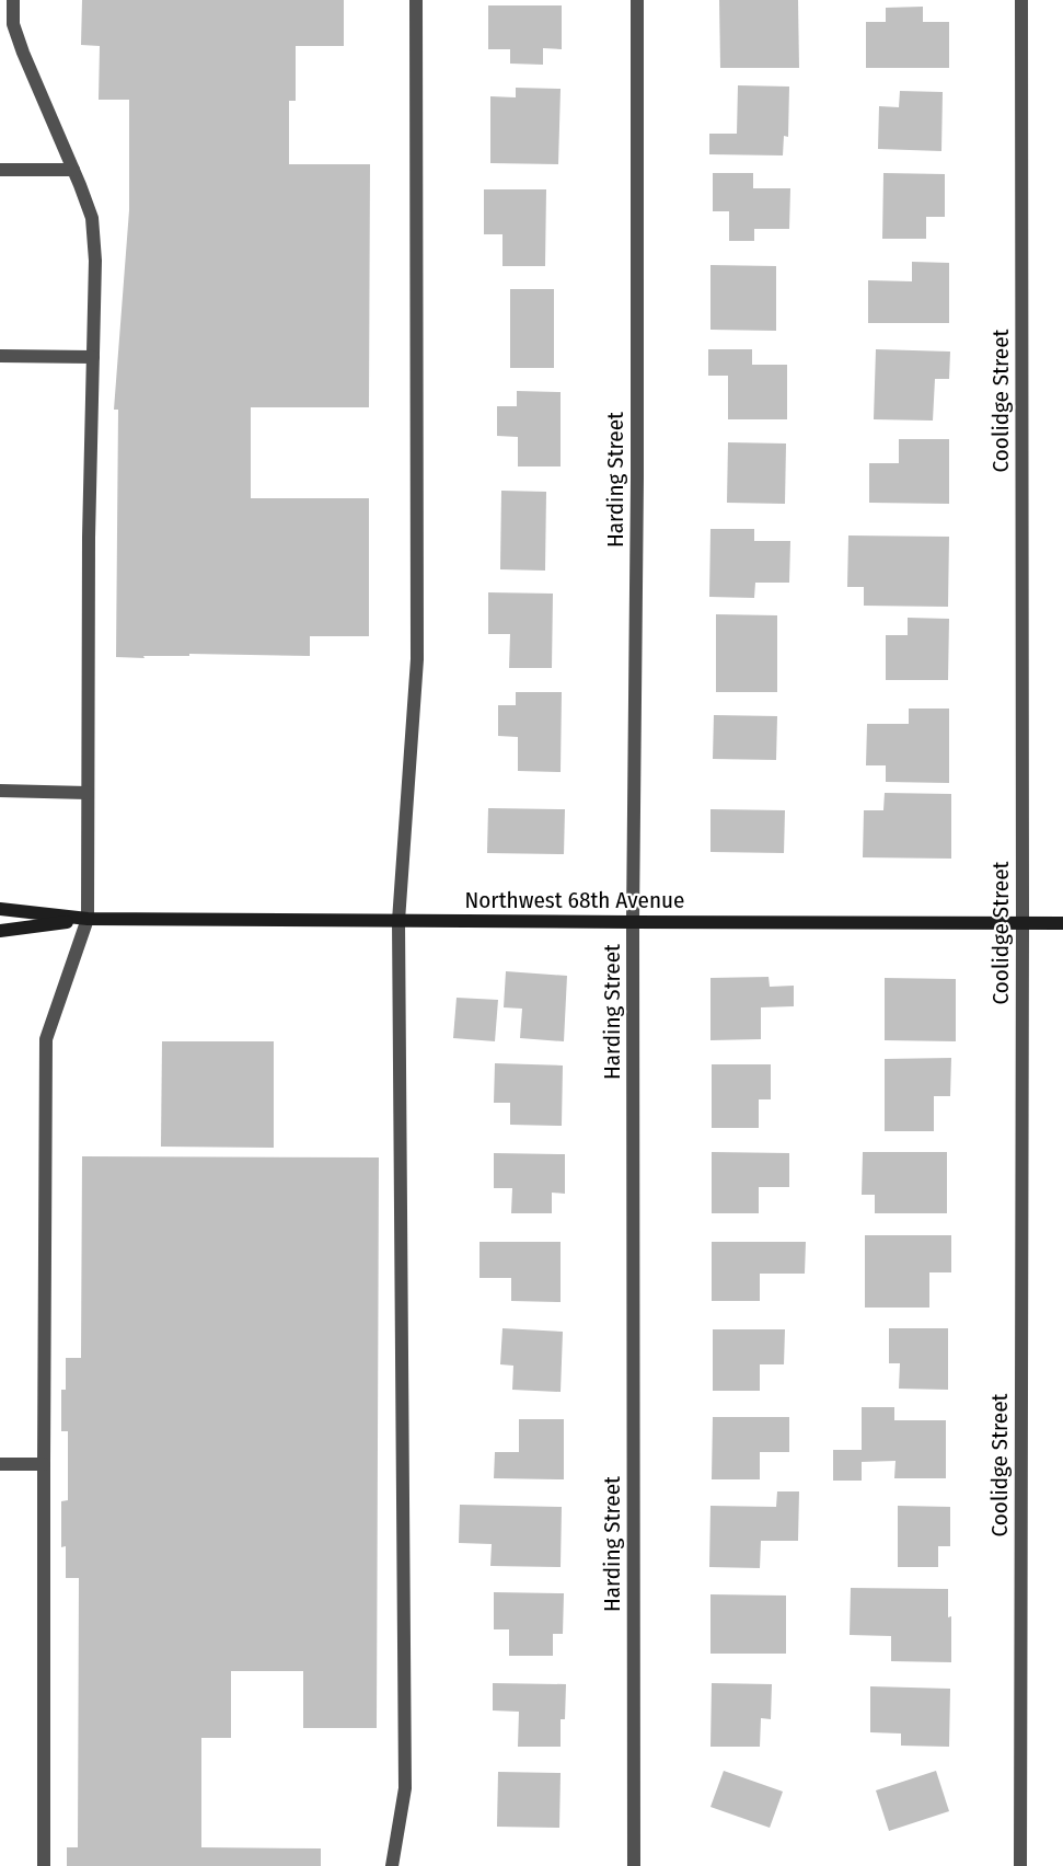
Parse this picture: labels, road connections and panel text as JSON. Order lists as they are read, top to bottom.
{
  "streets": {
    "street": ["Coolidge Street", "Harding Street", "Northwest 68th Avenue"]
  },
  "crossings": [
    ["Coolidge Street", "Northwest 68th Avenue"],
    ["Harding Street", "Northwest 68th Avenue"]
  ]
}
